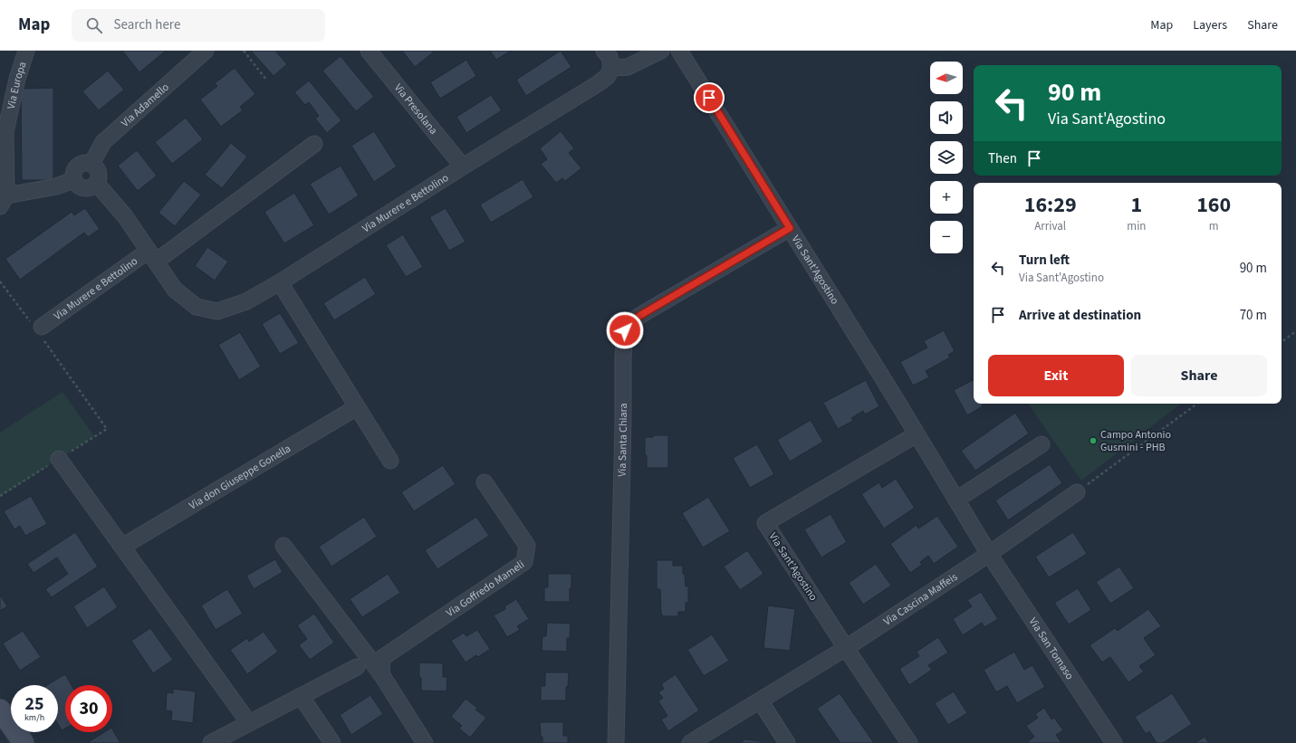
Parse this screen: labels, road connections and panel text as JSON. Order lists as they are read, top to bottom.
{
  "streets": {
    "street": [
      "Via Europa",
      "Via Adamello",
      "Via Presolana",
      "Via Murere e Bettolino",
      "Via Sant'Agostino",
      "Via Santa Chiara",
      "Via don Giuseppe Gonella",
      "Via Goffredo Mameli",
      "Via Cascina Maffeis",
      "Via San Tomaso"
    ]
  },
  "crossings": [
    ["Via Adamello", "Via Murere e Bettolino"],
    ["Via Presolana", "Via Murere e Bettolino"],
    ["Via Sant'Agostino", "Via Santa Chiara"],
    ["Via Sant'Agostino", "Via Cascina Maffeis"],
    ["Via Sant'Agostino", "Via San Tomaso"],
    ["Via Cascina Maffeis", "Via San Tomaso"]
  ],
  "places": ["Campo Antonio Gusmini - PHB"],
  "north": "left",
  "page": {
    "header": "Map",
    "search": "Search here",
    "nav": ["Map", "Layers", "Share"],
    "map_buttons": ["+", "−"],
    "turn": ["90 m", "Via Sant'Agostino"],
    "then": "Then",
    "eta": [
      "16:29",
      "Arrival",
      "1",
      "min",
      "160",
      "m"
    ],
    "list": [
      {
        "name": "Turn left",
        "note": "Via Sant'Agostino",
        "value": "90 m"
      },
      {
        "name": "Arrive at destination",
        "value": "70 m"
      }
    ],
    "buttons": ["Exit", "Share"],
    "speed": "25 km/h",
    "limit": "30"
  }
}
